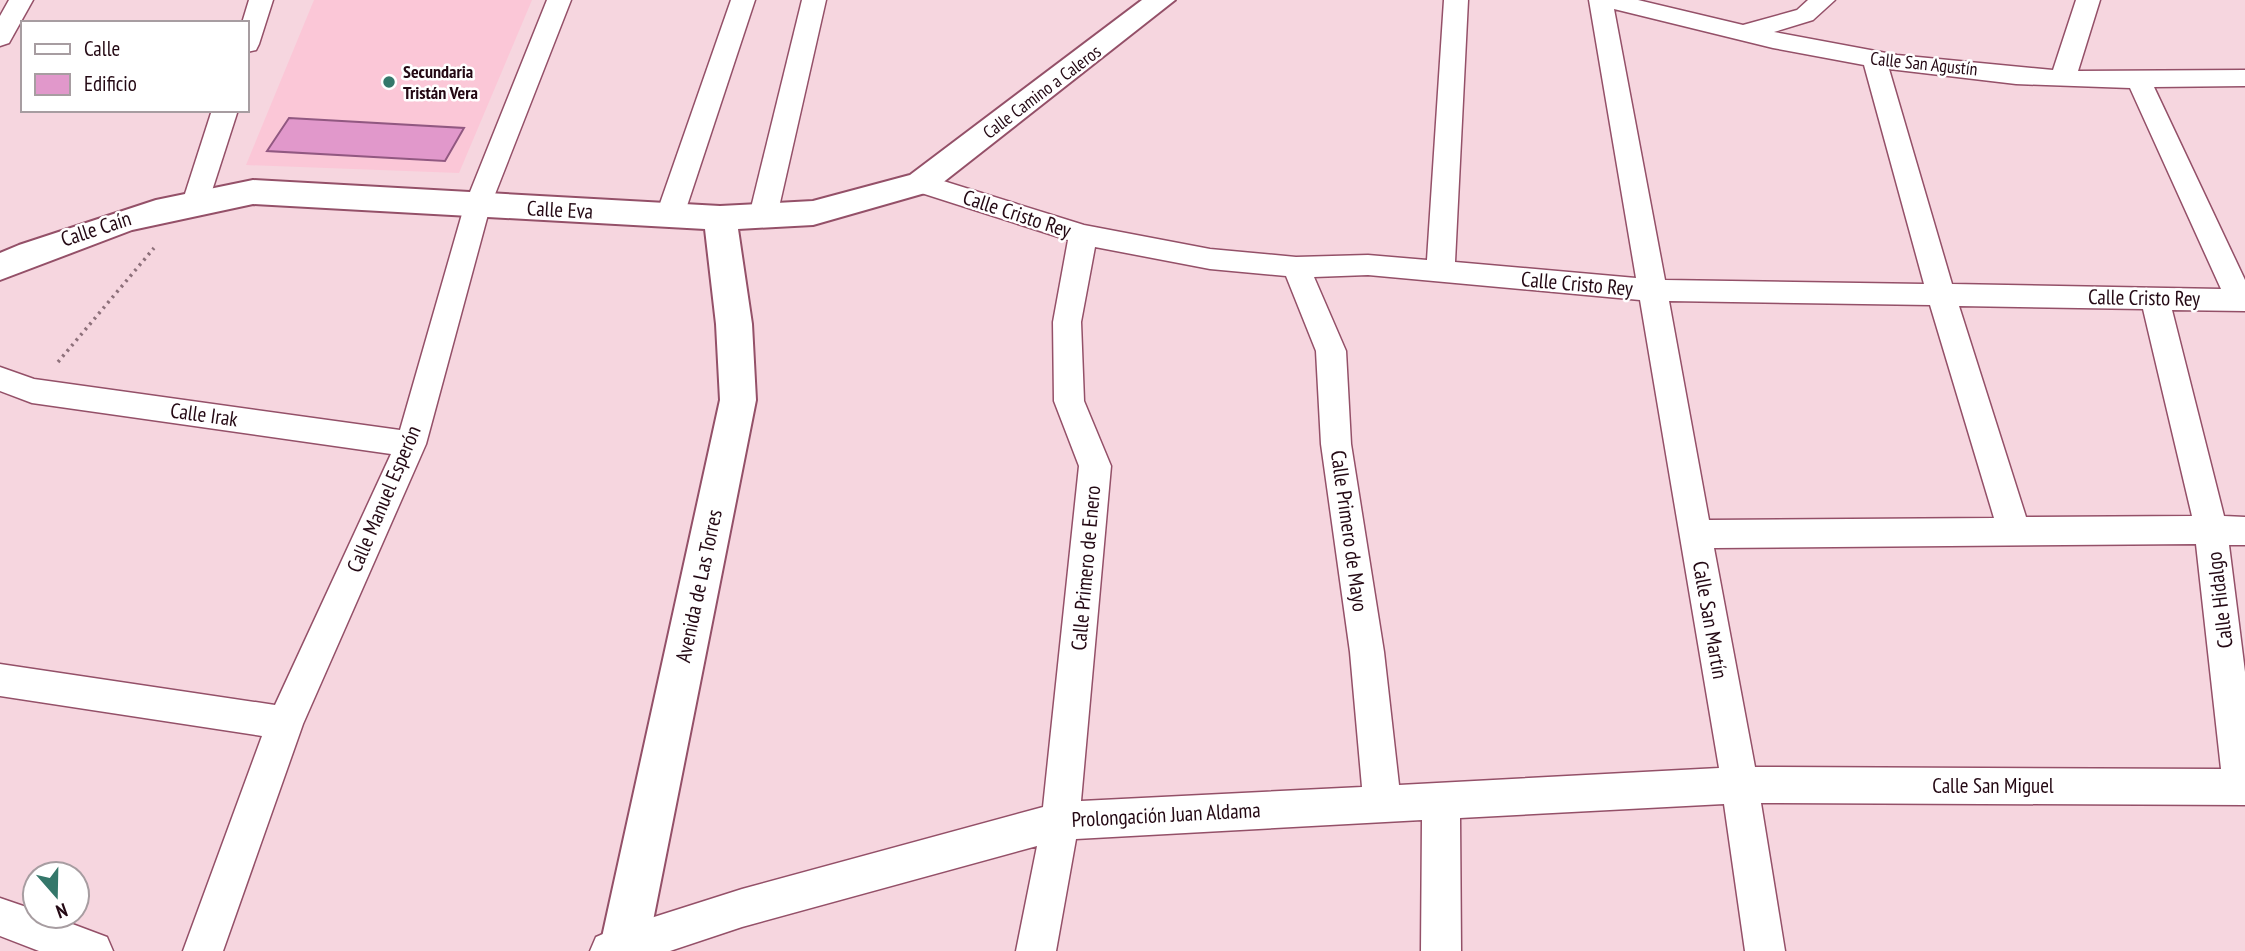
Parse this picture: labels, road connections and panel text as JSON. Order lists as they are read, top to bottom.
{
  "streets": {
    "street": [
      "Calle San Agustín",
      "Calle Camino a Caleros",
      "Calle Eva",
      "Calle Cristo Rey",
      "Calle Caín",
      "Calle Irak",
      "Calle Manuel Esperón",
      "Calle Primero de Mayo",
      "Calle Primero de Enero",
      "Avenida de Las Torres",
      "Calle Hidalgo",
      "Calle San Martín",
      "Calle San Miguel",
      "Prolongación Juan Aldama"
    ]
  },
  "crossings": [
    ["Calle Camino a Caleros", "Calle Eva"],
    ["Calle Camino a Caleros", "Calle Cristo Rey"],
    ["Calle Eva", "Calle Cristo Rey"],
    ["Calle Eva", "Calle Caín"],
    ["Calle Eva", "Calle Manuel Esperón"],
    ["Calle Eva", "Avenida de Las Torres"],
    ["Calle Cristo Rey", "Calle Primero de Mayo"],
    ["Calle Cristo Rey", "Calle Primero de Enero"],
    ["Calle Cristo Rey", "Calle San Martín"],
    ["Calle Irak", "Calle Manuel Esperón"],
    ["Calle Primero de Mayo", "Prolongación Juan Aldama"],
    ["Calle Primero de Enero", "Prolongación Juan Aldama"],
    ["Avenida de Las Torres", "Prolongación Juan Aldama"],
    ["Calle Hidalgo", "Calle San Miguel"],
    ["Calle San Martín", "Calle San Miguel"],
    ["Calle San Martín", "Prolongación Juan Aldama"],
    ["Calle San Miguel", "Prolongación Juan Aldama"]
  ],
  "places": ["Secundaria Tristán Vera"],
  "legend": ["Calle", "Edificio"],
  "north": "bottom"
}
